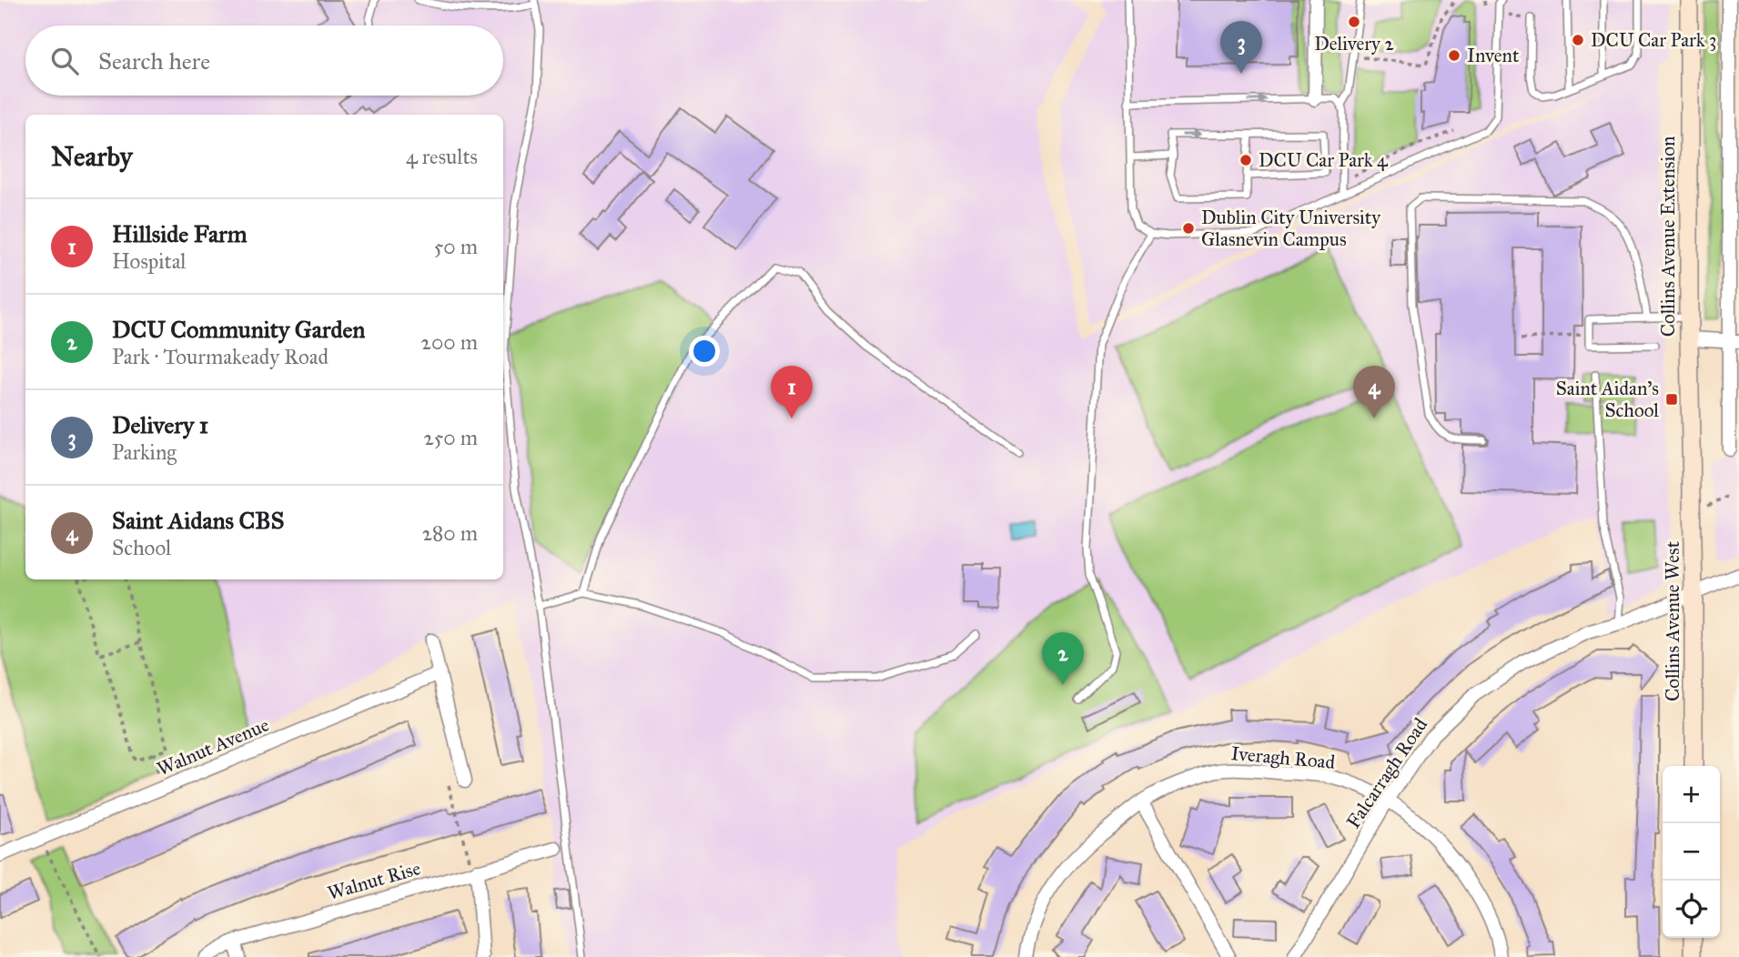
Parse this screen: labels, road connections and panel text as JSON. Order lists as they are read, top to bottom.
{
  "streets": {
    "main road": ["Collins Avenue Extension", "Collins Avenue West"],
    "street": [
      "Walnut Avenue",
      "Iveragh Road",
      "Falcarragh Road",
      "Walnut Rise"
    ]
  },
  "crossings": [
    ["Collins Avenue Extension", "Collins Avenue West"],
    ["Collins Avenue West", "Falcarragh Road"],
    ["Iveragh Road", "Falcarragh Road"]
  ],
  "places": {
    "other": [
      "Delivery 2",
      "DCU Car Park 3",
      "Invent",
      "DCU Car Park 4",
      "Dublin City University Glasnevin Campus"
    ],
    "transit": ["Saint Aidan's School"]
  },
  "page": {
    "pins": [
      "3",
      "1",
      "4",
      "2"
    ],
    "search": "Search here",
    "heading": ["Nearby", "4 results"],
    "list": [
      {
        "mark": "1",
        "name": "Hillside Farm",
        "note": "Hospital",
        "value": "50 m"
      },
      {
        "mark": "2",
        "name": "DCU Community Garden",
        "note": "Park · Tourmakeady Road",
        "value": "200 m"
      },
      {
        "mark": "3",
        "name": "Delivery 1",
        "note": "Parking",
        "value": "250 m"
      },
      {
        "mark": "4",
        "name": "Saint Aidans CBS",
        "note": "School",
        "value": "280 m"
      }
    ],
    "map_buttons": ["+", "−"]
  }
}
